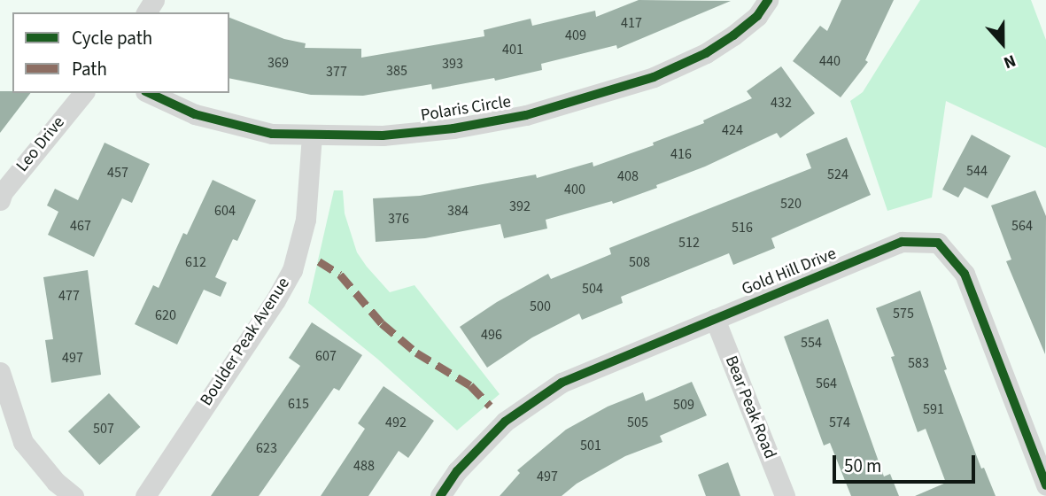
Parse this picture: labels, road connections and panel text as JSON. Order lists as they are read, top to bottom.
{
  "streets": {
    "street": [
      "Polaris Circle",
      "Leo Drive",
      "Gold Hill Drive",
      "Boulder Peak Avenue",
      "Bear Peak Road"
    ]
  },
  "crossings": [
    ["Polaris Circle", "Boulder Peak Avenue"],
    ["Gold Hill Drive", "Bear Peak Road"]
  ],
  "house_numbers": [
    "417",
    "409",
    "401",
    "440",
    "369",
    "393",
    "385",
    "377",
    "432",
    "424",
    "416",
    "544",
    "457",
    "524",
    "408",
    "400",
    "520",
    "392",
    "604",
    "384",
    "376",
    "467",
    "564",
    "516",
    "512",
    "612",
    "508",
    "504",
    "477",
    "500",
    "575",
    "620",
    "496",
    "554",
    "607",
    "497",
    "583",
    "564",
    "615",
    "509",
    "591",
    "492",
    "505",
    "574",
    "507",
    "501",
    "623",
    "488",
    "497"
  ],
  "legend": ["Cycle path", "Path"],
  "scale_bar": "50 m",
  "north": "bottom"
}
